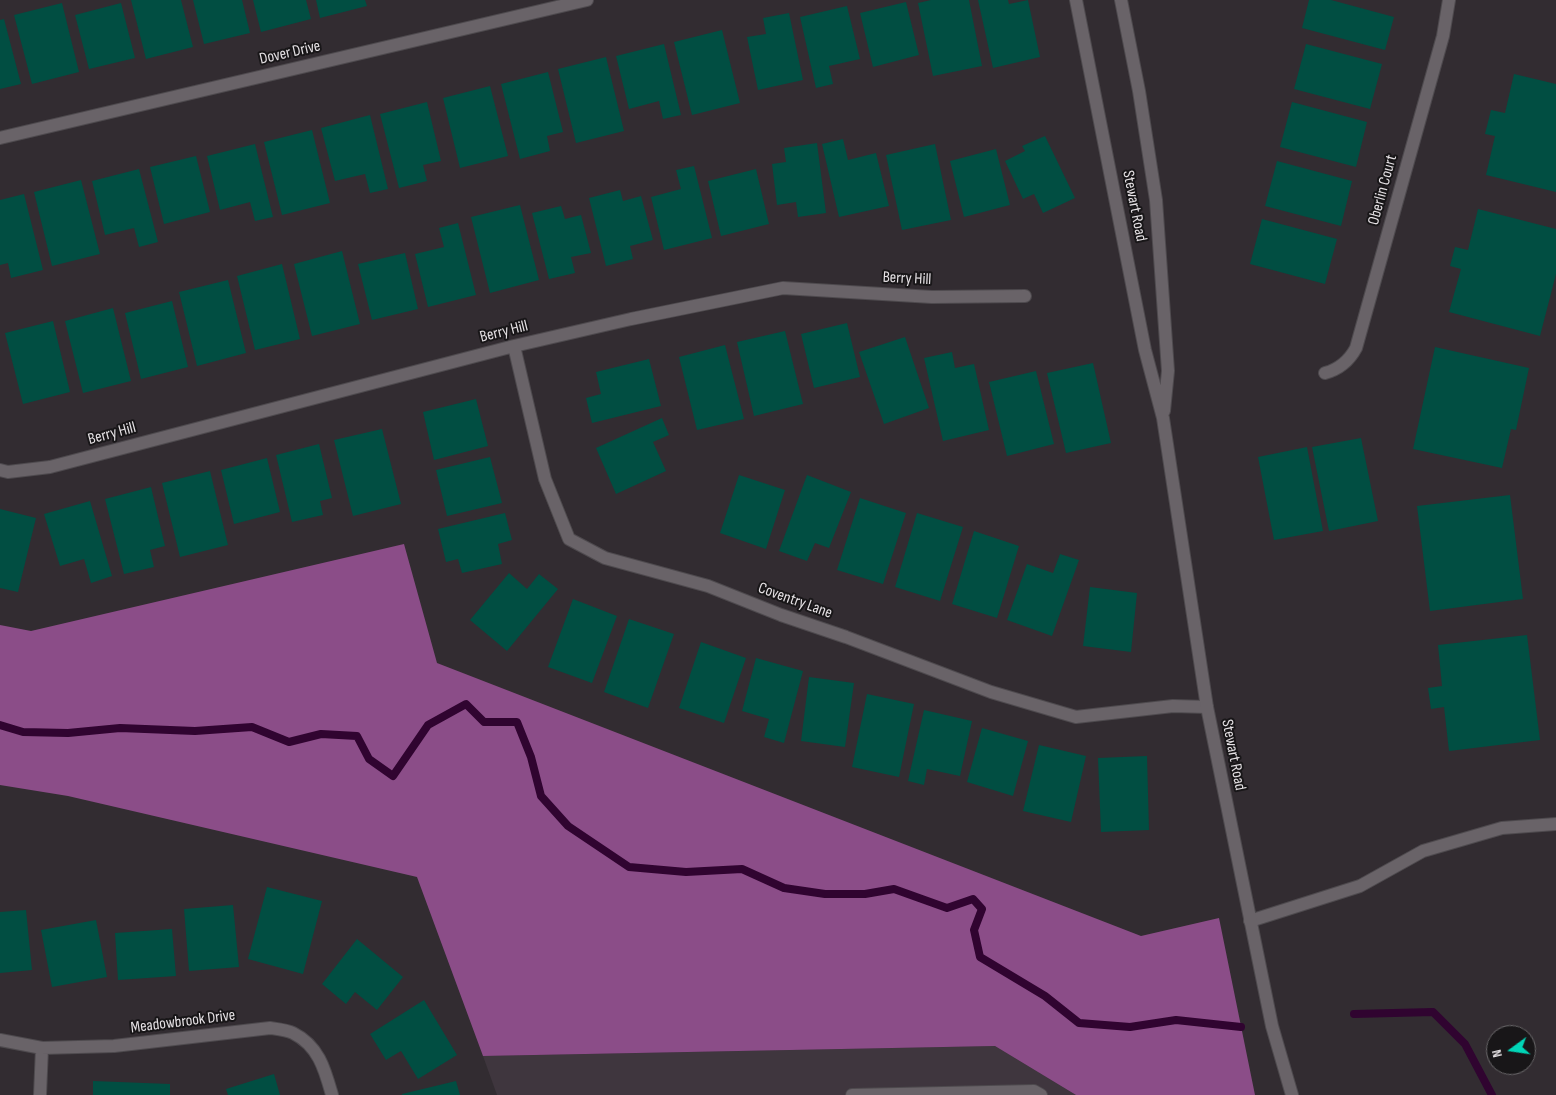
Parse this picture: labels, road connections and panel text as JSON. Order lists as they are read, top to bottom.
{
  "streets": {
    "street": [
      "Dover Drive",
      "Oberlin Court",
      "Stewart Road",
      "Berry Hill",
      "Coventry Lane",
      "Meadowbrook Drive"
    ]
  },
  "crossings": [
    ["Stewart Road", "Coventry Lane"],
    ["Berry Hill", "Coventry Lane"]
  ],
  "north": "left"
}
